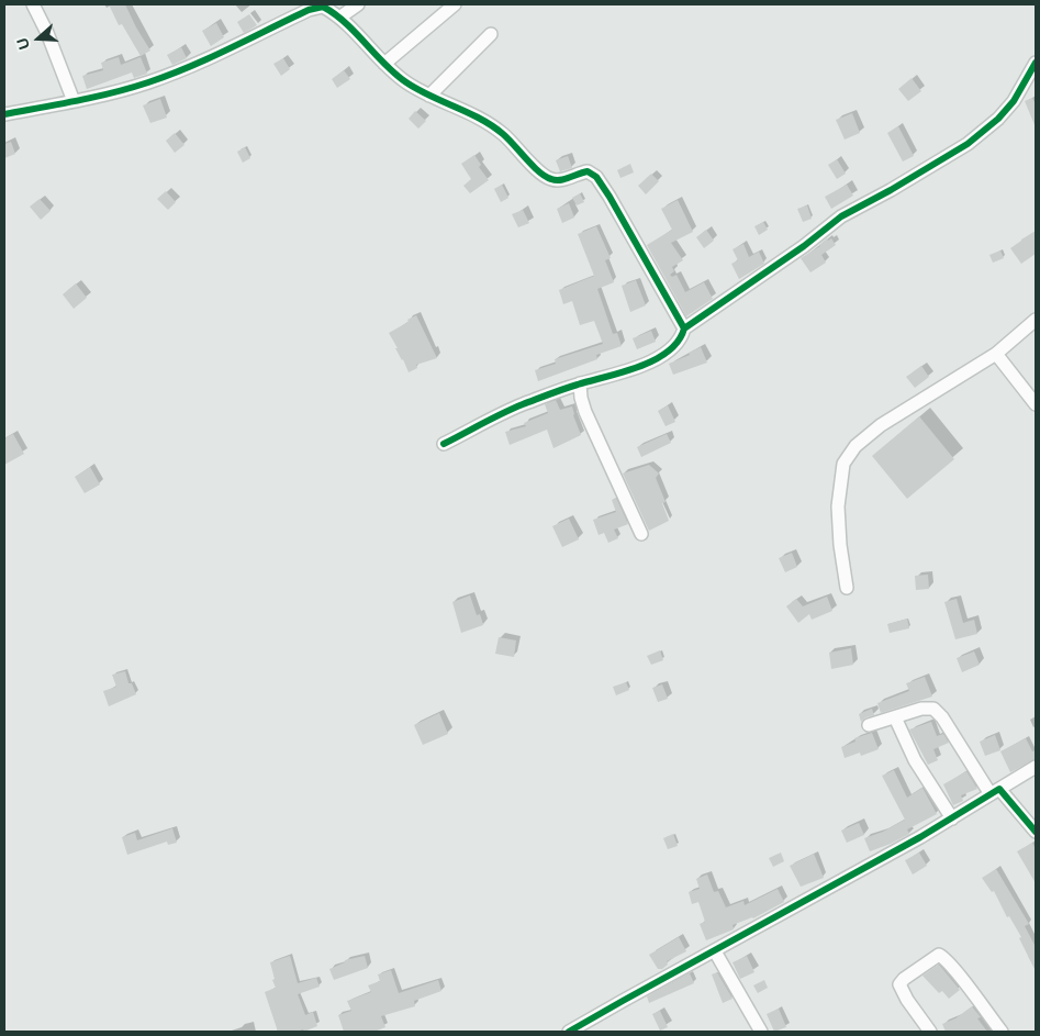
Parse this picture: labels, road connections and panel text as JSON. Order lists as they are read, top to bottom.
{
  "north": "left"
}
